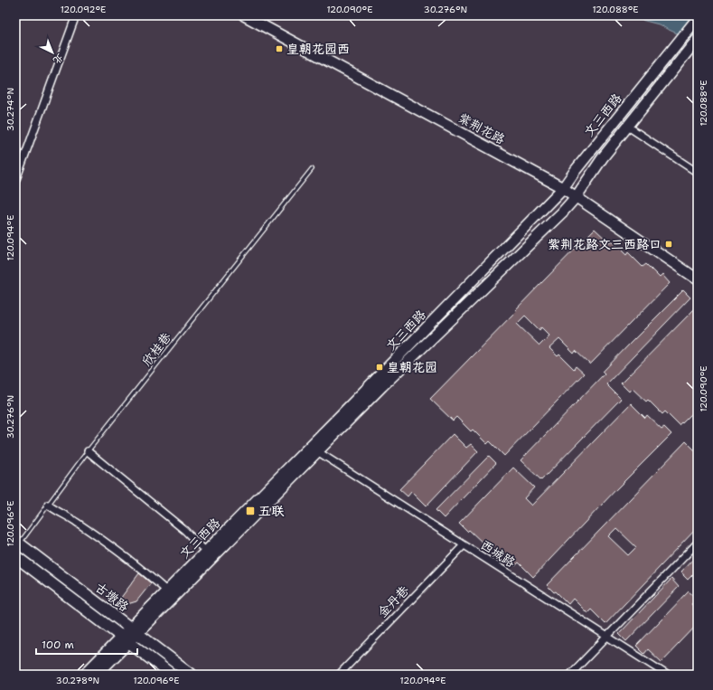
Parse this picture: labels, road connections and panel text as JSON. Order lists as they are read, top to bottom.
{
  "streets": {
    "main road": ["文三西路", "紫荆花路", "古墩路"],
    "street": ["西城路", "金丹巷"],
    "lane": ["欣桂巷"]
  },
  "crossings": [
    ["文三西路", "紫荆花路"],
    ["文三西路", "西城路"],
    ["文三西路", "古墩路"],
    ["欣桂巷", "古墩路"],
    ["西城路", "金丹巷"]
  ],
  "places": {
    "transit": [
      "皇朝花园西",
      "紫荆花路文三西路口",
      "皇朝花园",
      "五联"
    ]
  },
  "scale_bar": "100 m",
  "north": "bottom right",
  "coordinates": [
    "120.092°E",
    "120.090°E",
    "30.276°N",
    "120.088°E",
    "30.274°N",
    "120.094°E",
    "120.096°E",
    "30.278°N"
  ]
}
